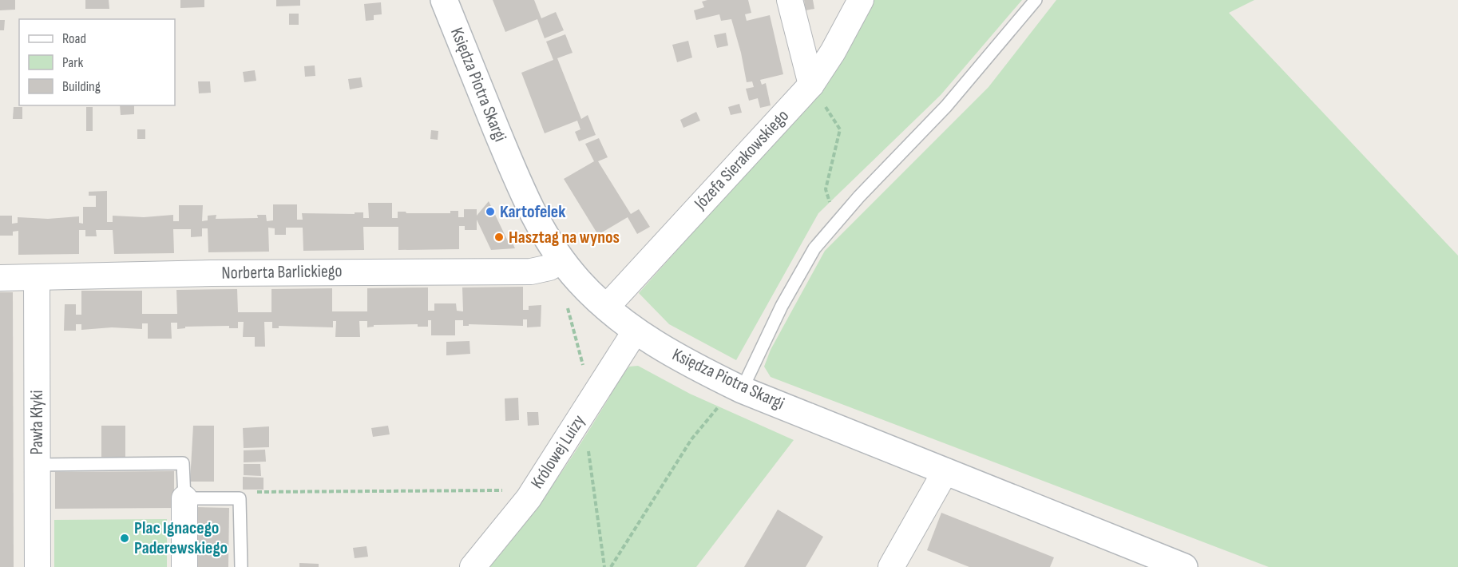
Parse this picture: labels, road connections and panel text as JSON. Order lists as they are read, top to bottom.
{
  "streets": {
    "street": [
      "Księdza Piotra Skargi",
      "Józefa Sierakowskiego",
      "Norberta Barlickiego",
      "Pawła Kłyki",
      "Królowej Luizy"
    ]
  },
  "crossings": [
    ["Księdza Piotra Skargi", "Józefa Sierakowskiego"],
    ["Księdza Piotra Skargi", "Norberta Barlickiego"],
    ["Księdza Piotra Skargi", "Królowej Luizy"],
    ["Norberta Barlickiego", "Pawła Kłyki"]
  ],
  "places": ["Kartofelek", "Hasztag na wynos", "Plac Ignacego Paderewskiego"],
  "legend": ["Road", "Park", "Building"]
}
